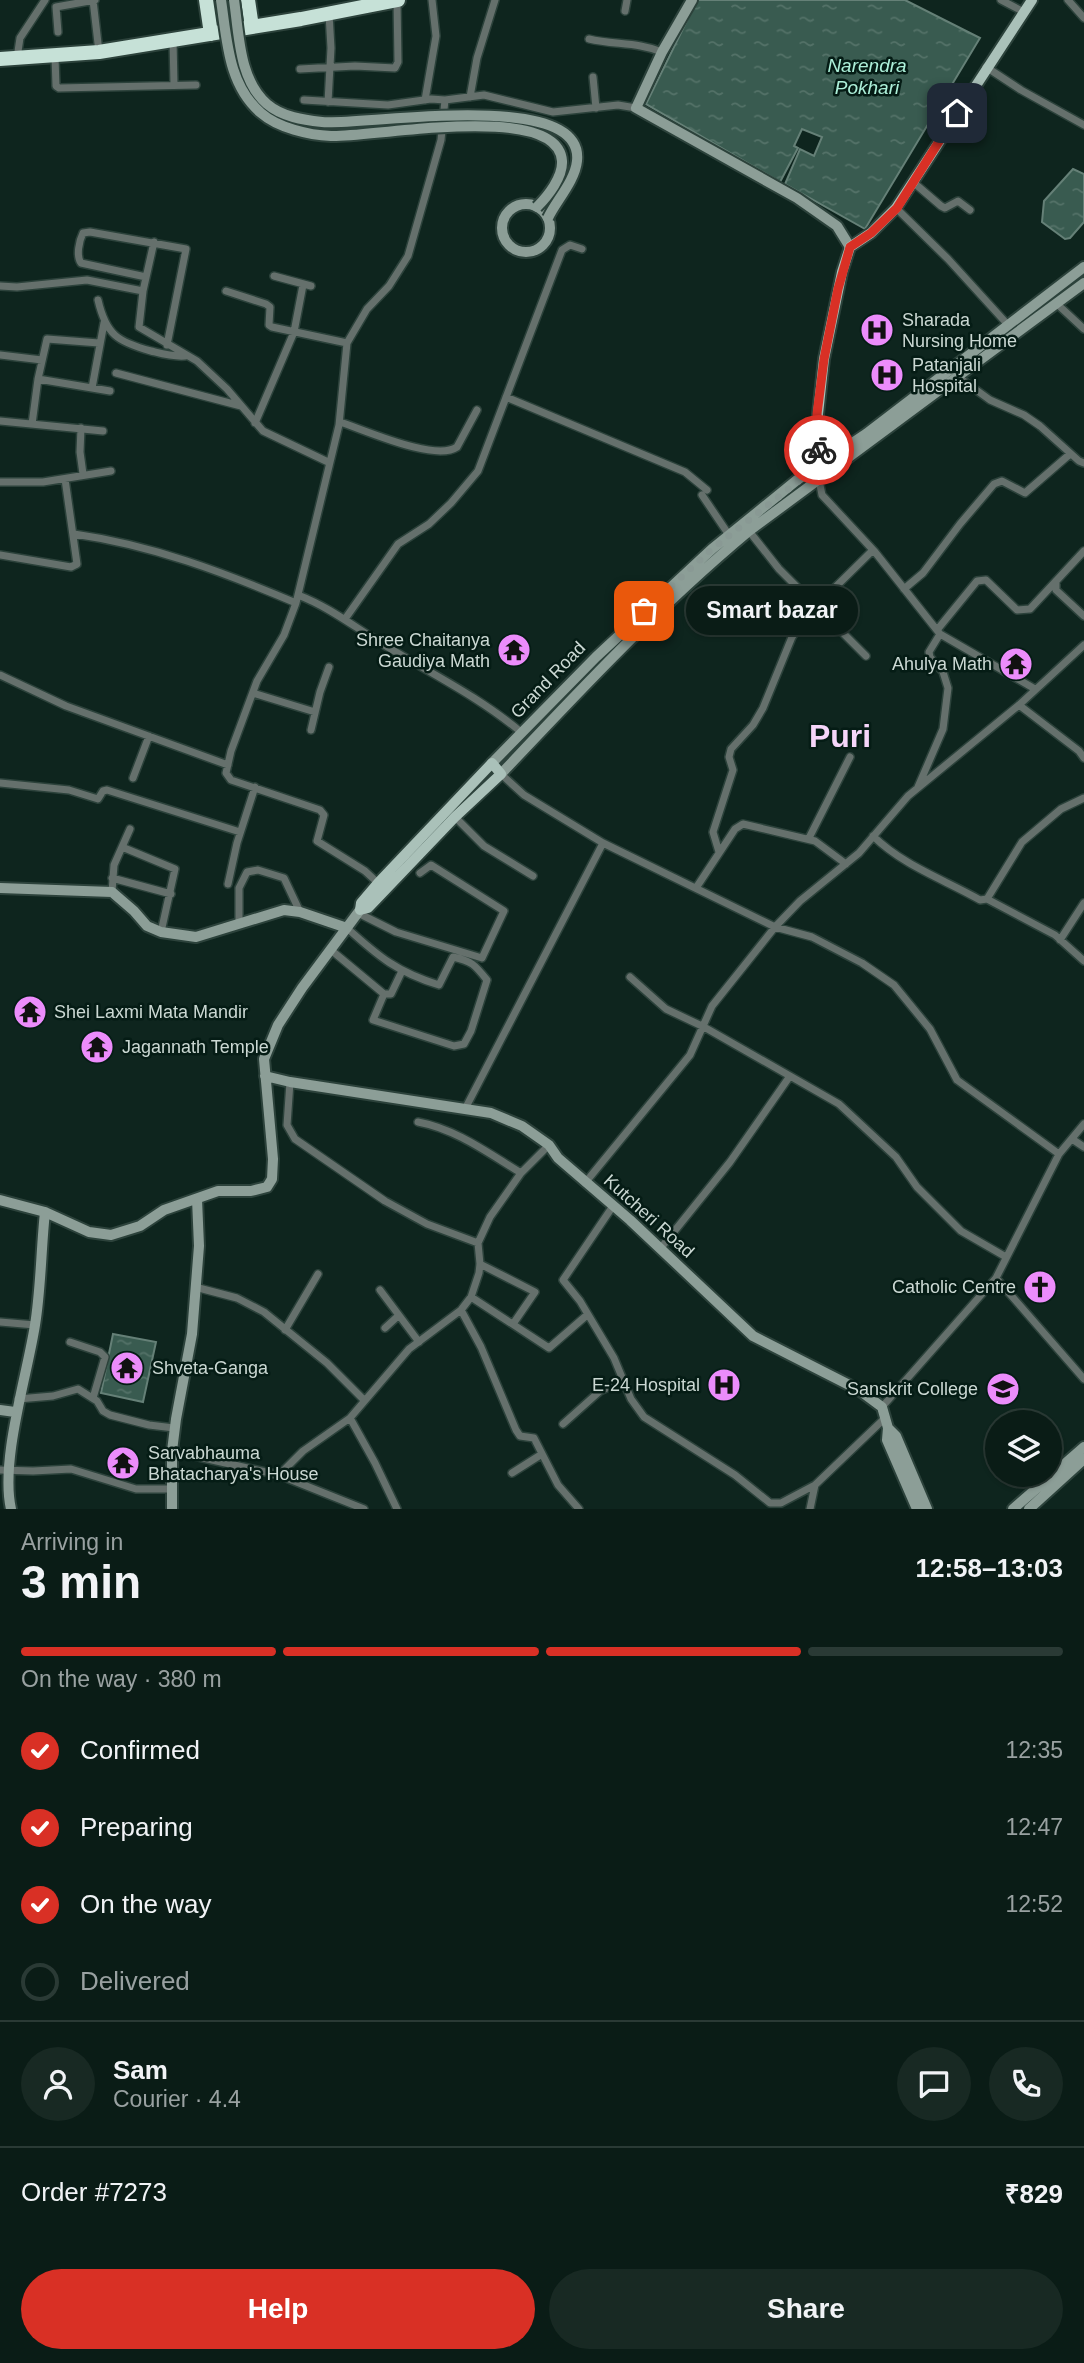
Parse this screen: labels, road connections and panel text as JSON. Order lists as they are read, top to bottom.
{
  "streets": {
    "main road": ["Grand Road", "Kutcheri Road"]
  },
  "crossings": [
    ["Grand Road", "Kutcheri Road"]
  ],
  "districts": ["Puri"],
  "water": ["Narendra Pokhari"],
  "places": {
    "hospital": ["Sharada Nursing Home", "Patanjali Hospital", "E-24 Hospital"],
    "other": ["Smart bazar"],
    "temple": [
      "Shree Chaitanya Gaudiya Math",
      "Ahulya Math",
      "Shei Laxmi Mata Mandir",
      "Jagannath Temple",
      "Shveta-Ganga",
      "Sarvabhauma Bhatacharya's House"
    ],
    "church": ["Catholic Centre"],
    "school or university": ["Sanskrit College"]
  },
  "page": {
    "bubble": "Smart bazar",
    "heading": ["3 min", "Arriving in", "12:58–13:03"],
    "panel": [
      "Sam",
      "Courier · 4.4",
      "Order #7273",
      "₹829"
    ],
    "bar": "On the way · 380 m",
    "list": [
      ["Confirmed", "12:35"],
      ["Preparing", "12:47"],
      ["On the way", "12:52"],
      "Delivered"
    ],
    "buttons": ["Help", "Share"]
  }
}
